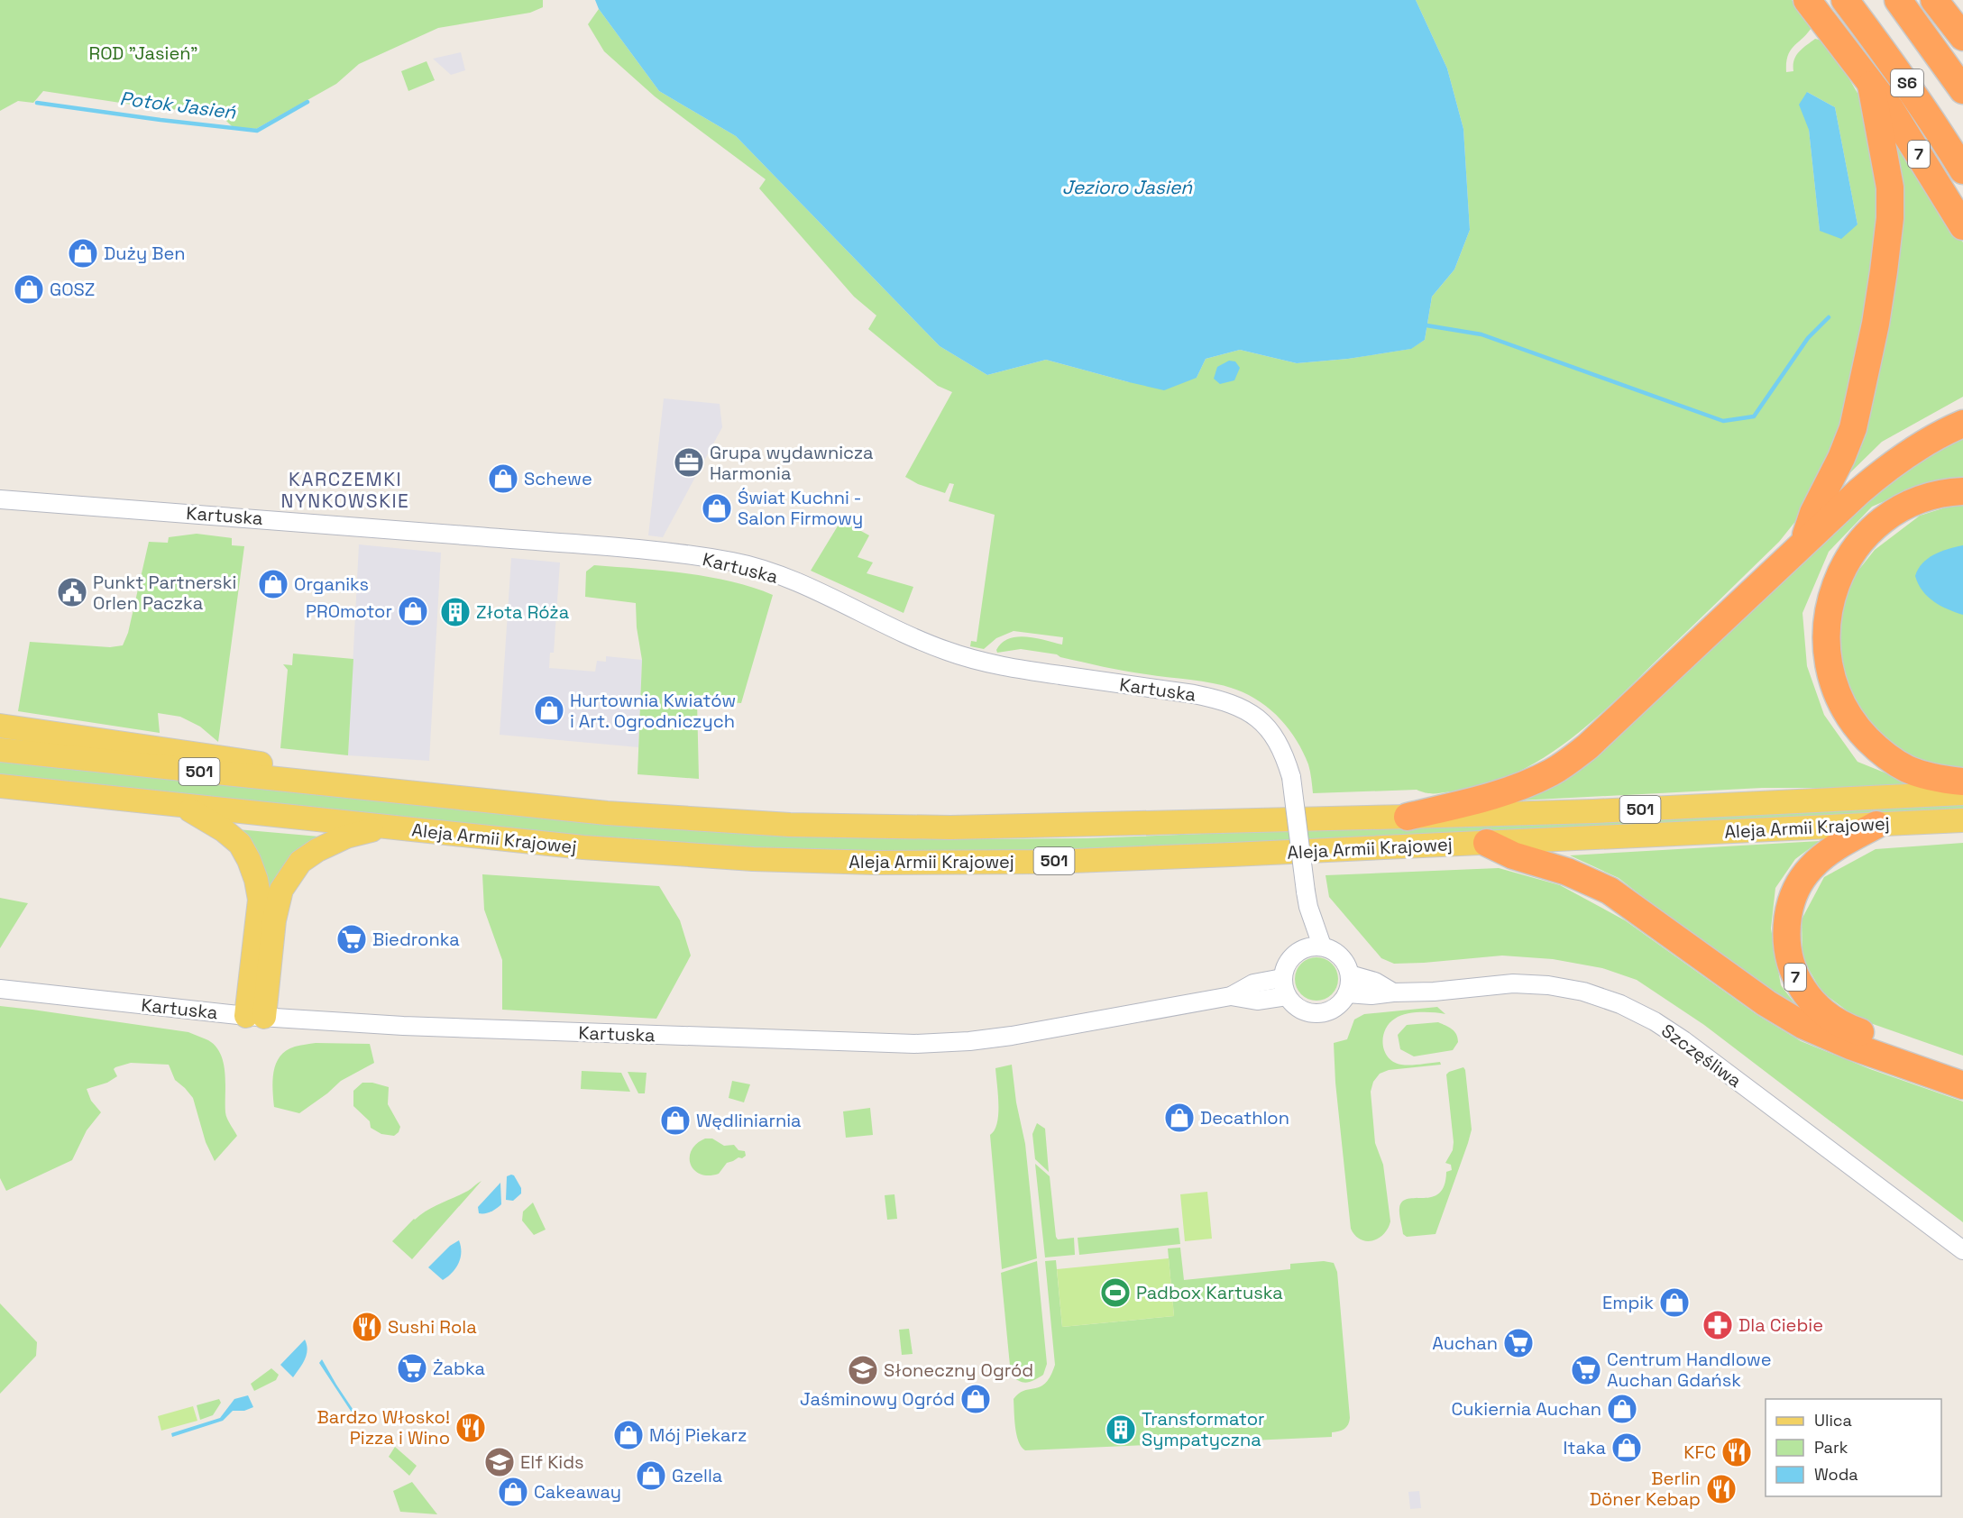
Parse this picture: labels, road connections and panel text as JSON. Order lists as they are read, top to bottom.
{
  "streets": {
    "highway": ["S6", "7"],
    "main road": ["501", "Aleja Armii Krajowej"],
    "street": ["Kartuska", "Szczęśliwa"]
  },
  "crossings": [
    ["7", "Aleja Armii Krajowej"],
    ["Kartuska", "Szczęśliwa"]
  ],
  "districts": ["KARCZEMKI NYNKOWSKIE"],
  "water": ["Potok Jasień", "Jezioro Jasień"],
  "parks": ["ROD \"Jasień\""],
  "places": {
    "shop": [
      "Duży Ben",
      "GOSZ",
      "Schewe",
      "Świat Kuchni - Salon Firmowy",
      "Organiks",
      "PROmotor",
      "Hurtownia Kwiatów i Art. Ogrodniczych",
      "Decathlon",
      "Wędliniarnia",
      "Empik",
      "Jaśminowy Ogród",
      "Cukiernia Auchan",
      "Mój Piekarz",
      "Itaka",
      "Gzella",
      "Cakeaway"
    ],
    "office": ["Grupa wydawnicza Harmonia"],
    "public building": ["Punkt Partnerski Orlen Paczka"],
    "building": ["Złota Róża", "Transformator Sympatyczna"],
    "supermarket": [
      "Biedronka",
      "Auchan",
      "Żabka",
      "Centrum Handlowe Auchan Gdańsk"
    ],
    "sports": ["Padbox Kartuska"],
    "pharmacy": ["Dla Ciebie"],
    "restaurant": [
      "Sushi Rola",
      "Bardzo Włosko! Pizza i Wino",
      "KFC",
      "Berlin Döner Kebap"
    ],
    "school or university": ["Słoneczny Ogród", "Elf Kids"]
  },
  "legend": ["Ulica", "Park", "Woda"]
}
